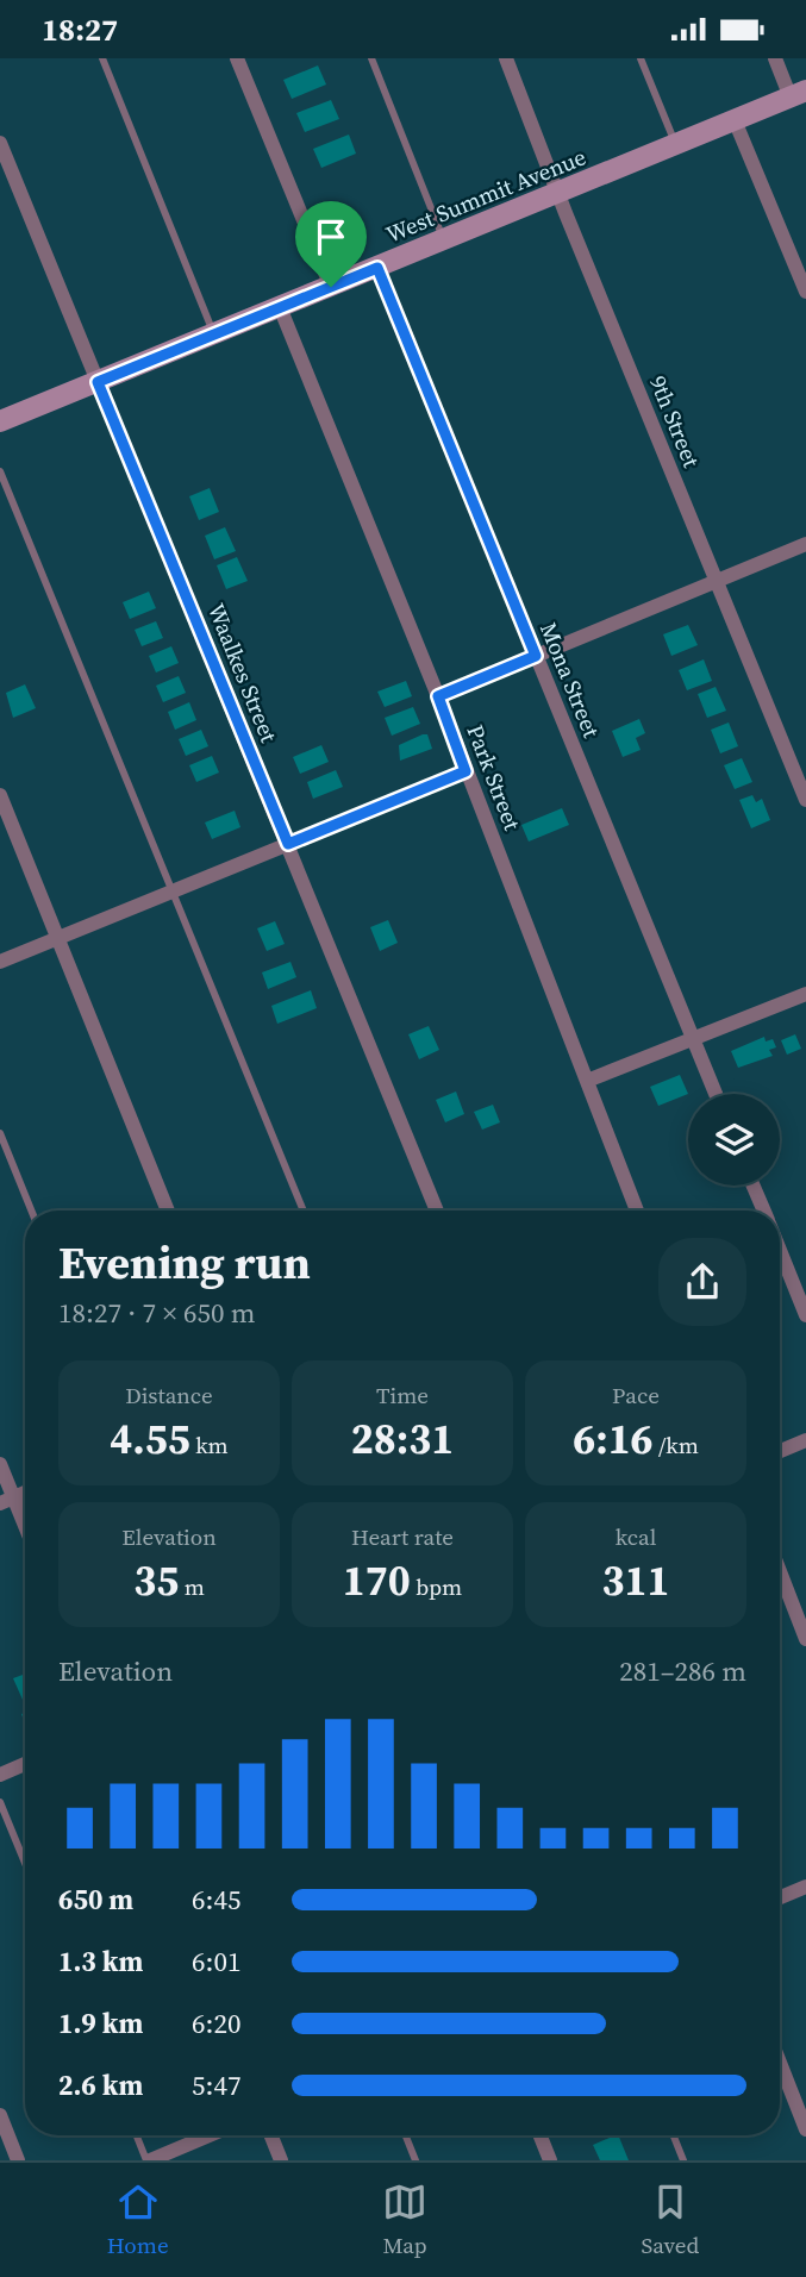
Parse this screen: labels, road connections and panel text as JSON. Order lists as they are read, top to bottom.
{
  "streets": {
    "street": [
      "West Summit Avenue",
      "9th Street",
      "Waalkes Street",
      "Mona Street",
      "Park Street"
    ]
  },
  "crossings": [
    ["West Summit Avenue", "9th Street"],
    ["West Summit Avenue", "Waalkes Street"],
    ["West Summit Avenue", "Mona Street"],
    ["West Summit Avenue", "Park Street"]
  ],
  "page": {
    "status": "18:27",
    "heading": ["Evening run", "18:27 · 7 × 650 m"],
    "stats": [
      ["Distance", "4.55 km"],
      ["Time", "28:31"],
      ["Pace", "6:16 /km"],
      ["Elevation", "35 m"],
      ["Heart rate", "170 bpm"],
      ["kcal", "311"]
    ],
    "chart": ["Elevation", "281–286 m"],
    "list": [
      {
        "name": "650 m",
        "note": "6:45"
      },
      {
        "name": "1.3 km",
        "note": "6:01"
      },
      {
        "name": "1.9 km",
        "note": "6:20"
      },
      {
        "name": "2.6 km",
        "note": "5:47"
      }
    ],
    "tabs": ["Home", "Map", "Saved"]
  }
}
